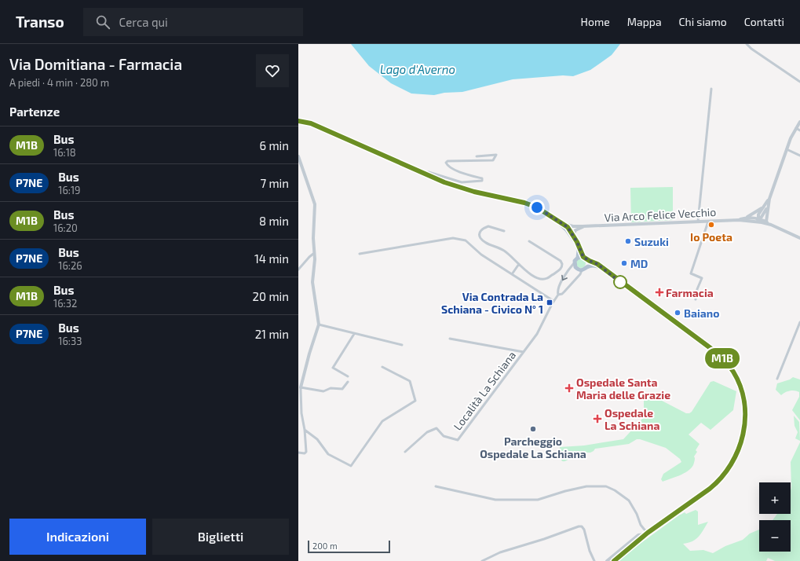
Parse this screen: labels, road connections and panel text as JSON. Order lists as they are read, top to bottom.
{
  "streets": {
    "street": ["Via Arco Felice Vecchio", "Località La Schiana"]
  },
  "water": ["Lago d'Averno"],
  "places": {
    "other": [
      "Io Poeta",
      "Suzuki",
      "MD",
      "Baiano",
      "Parcheggio Ospedale La Schiana"
    ],
    "health": ["Farmacia", "Ospedale Santa Maria delle Grazie", "Ospedale La Schiana"],
    "transit": ["Via Contrada La Schiana - Civico N° 1"]
  },
  "lines": ["bus line M1B"],
  "scale_bar": "200 m",
  "page": {
    "header": "Transo",
    "search": "Cerca qui",
    "nav": [
      "Home",
      "Mappa",
      "Chi siamo",
      "Contatti"
    ],
    "heading": [
      ["Via Domitiana - Farmacia", "A piedi · 4 min · 280 m"],
      "Partenze"
    ],
    "on_map": "M1B",
    "list": [
      {
        "mark": "M1B",
        "name": "Bus",
        "note": "16:18",
        "value": "6 min"
      },
      {
        "mark": "P7NE",
        "name": "Bus",
        "note": "16:19",
        "value": "7 min"
      },
      {
        "mark": "M1B",
        "name": "Bus",
        "note": "16:20",
        "value": "8 min"
      },
      {
        "mark": "P7NE",
        "name": "Bus",
        "note": "16:26",
        "value": "14 min"
      },
      {
        "mark": "M1B",
        "name": "Bus",
        "note": "16:32",
        "value": "20 min"
      },
      {
        "mark": "P7NE",
        "name": "Bus",
        "note": "16:33",
        "value": "21 min"
      }
    ],
    "map_buttons": ["+", "−"],
    "buttons": ["Indicazioni", "Biglietti"],
    "scale": "200 m"
  }
}
